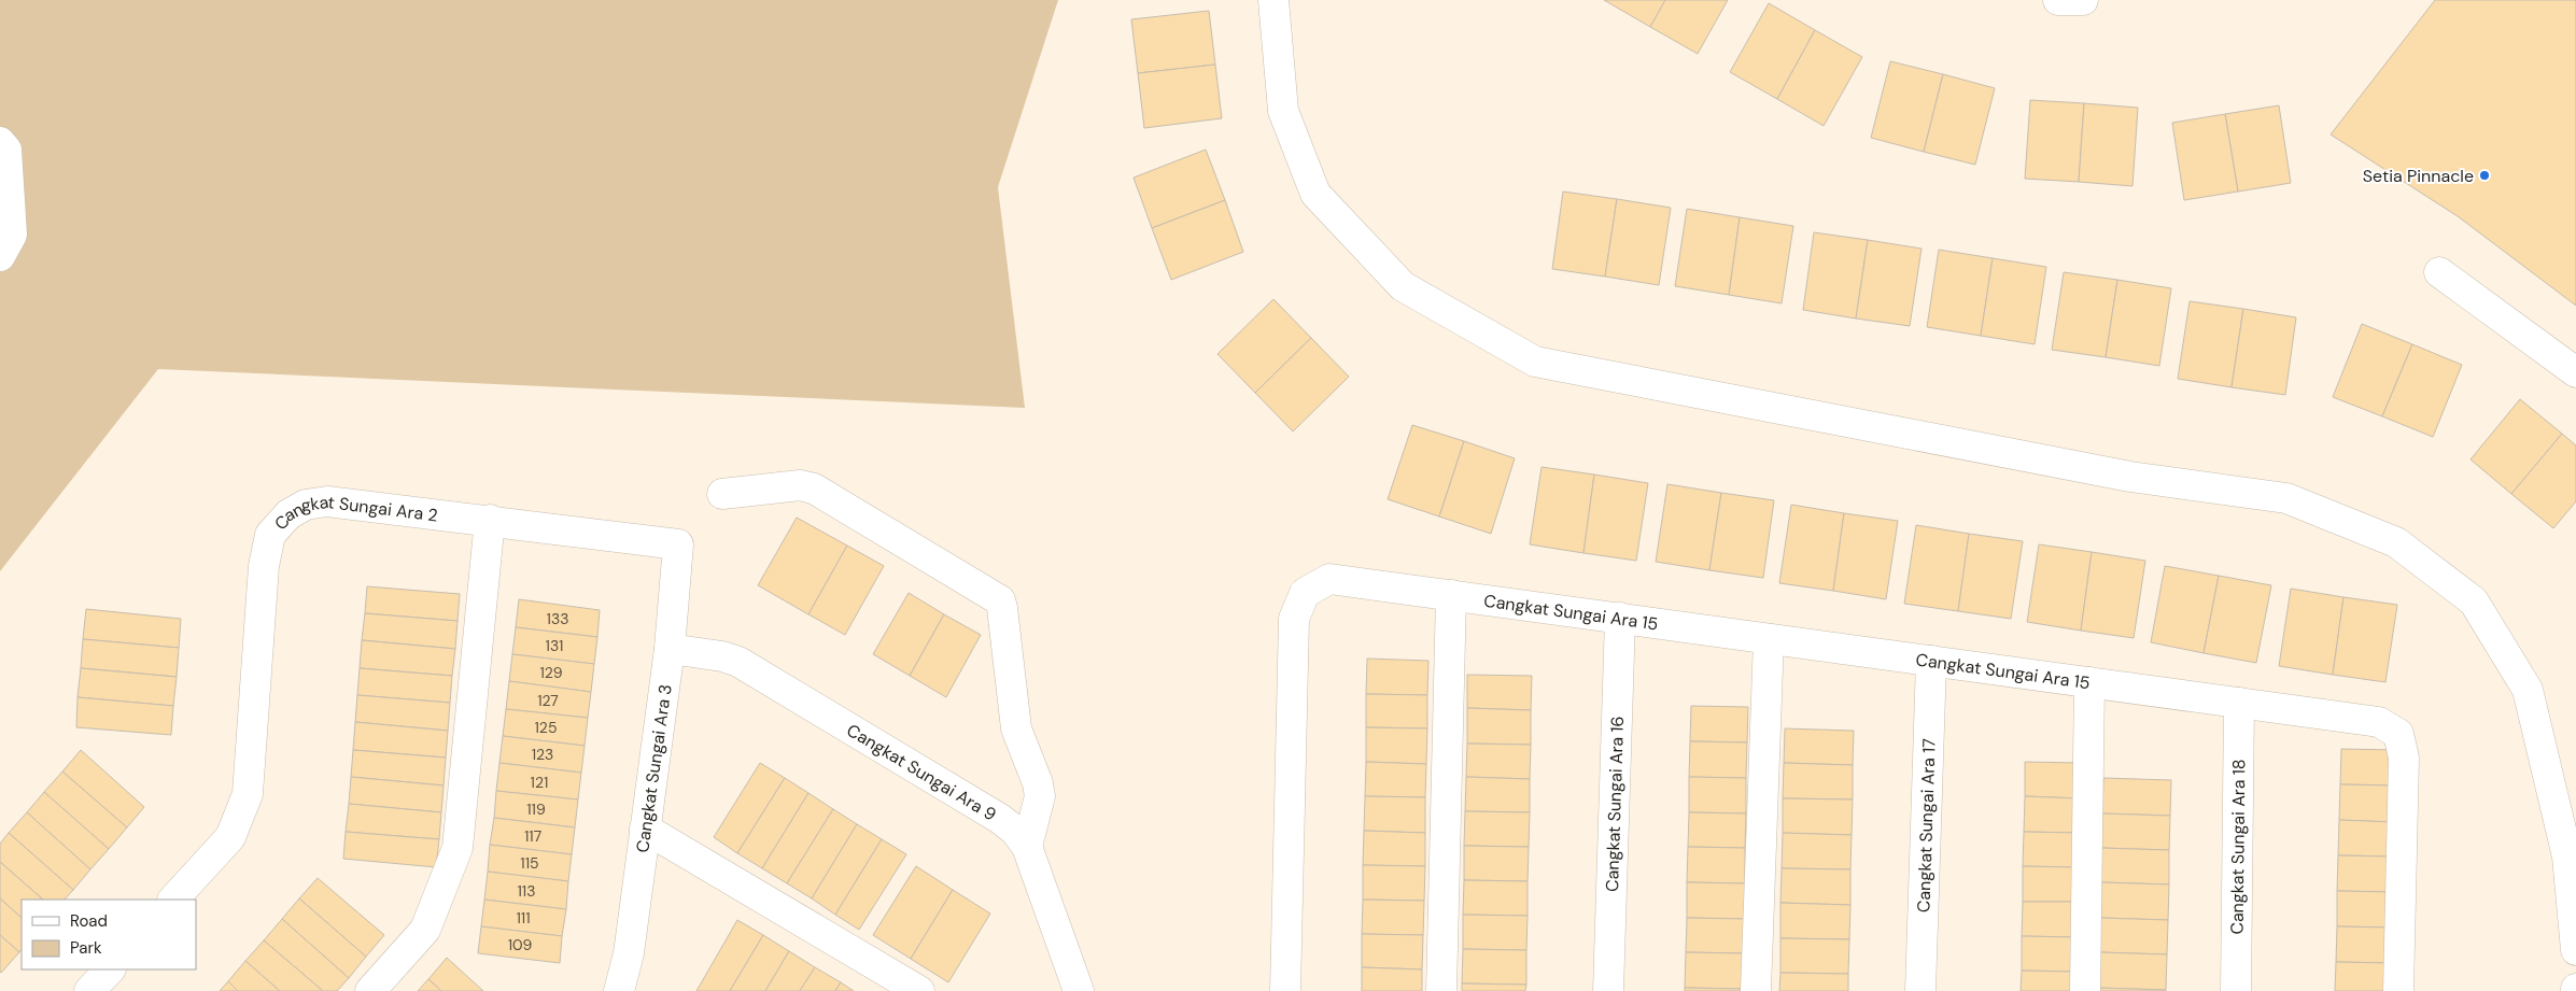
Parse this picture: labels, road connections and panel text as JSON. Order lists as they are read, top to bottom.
{
  "streets": {
    "street": [
      "Cangkat Sungai Ara 2",
      "Cangkat Sungai Ara 15",
      "Cangkat Sungai Ara 3",
      "Cangkat Sungai Ara 9",
      "Cangkat Sungai Ara 16",
      "Cangkat Sungai Ara 17",
      "Cangkat Sungai Ara 18"
    ]
  },
  "crossings": [
    ["Cangkat Sungai Ara 2", "Cangkat Sungai Ara 3"],
    ["Cangkat Sungai Ara 15", "Cangkat Sungai Ara 16"],
    ["Cangkat Sungai Ara 15", "Cangkat Sungai Ara 17"],
    ["Cangkat Sungai Ara 15", "Cangkat Sungai Ara 18"],
    ["Cangkat Sungai Ara 3", "Cangkat Sungai Ara 9"]
  ],
  "places": ["Setia Pinnacle"],
  "house_numbers": [
    "133",
    "131",
    "129",
    "127",
    "125",
    "123",
    "121",
    "119",
    "117",
    "115",
    "113",
    "111",
    "109"
  ],
  "legend": ["Road", "Park"]
}
